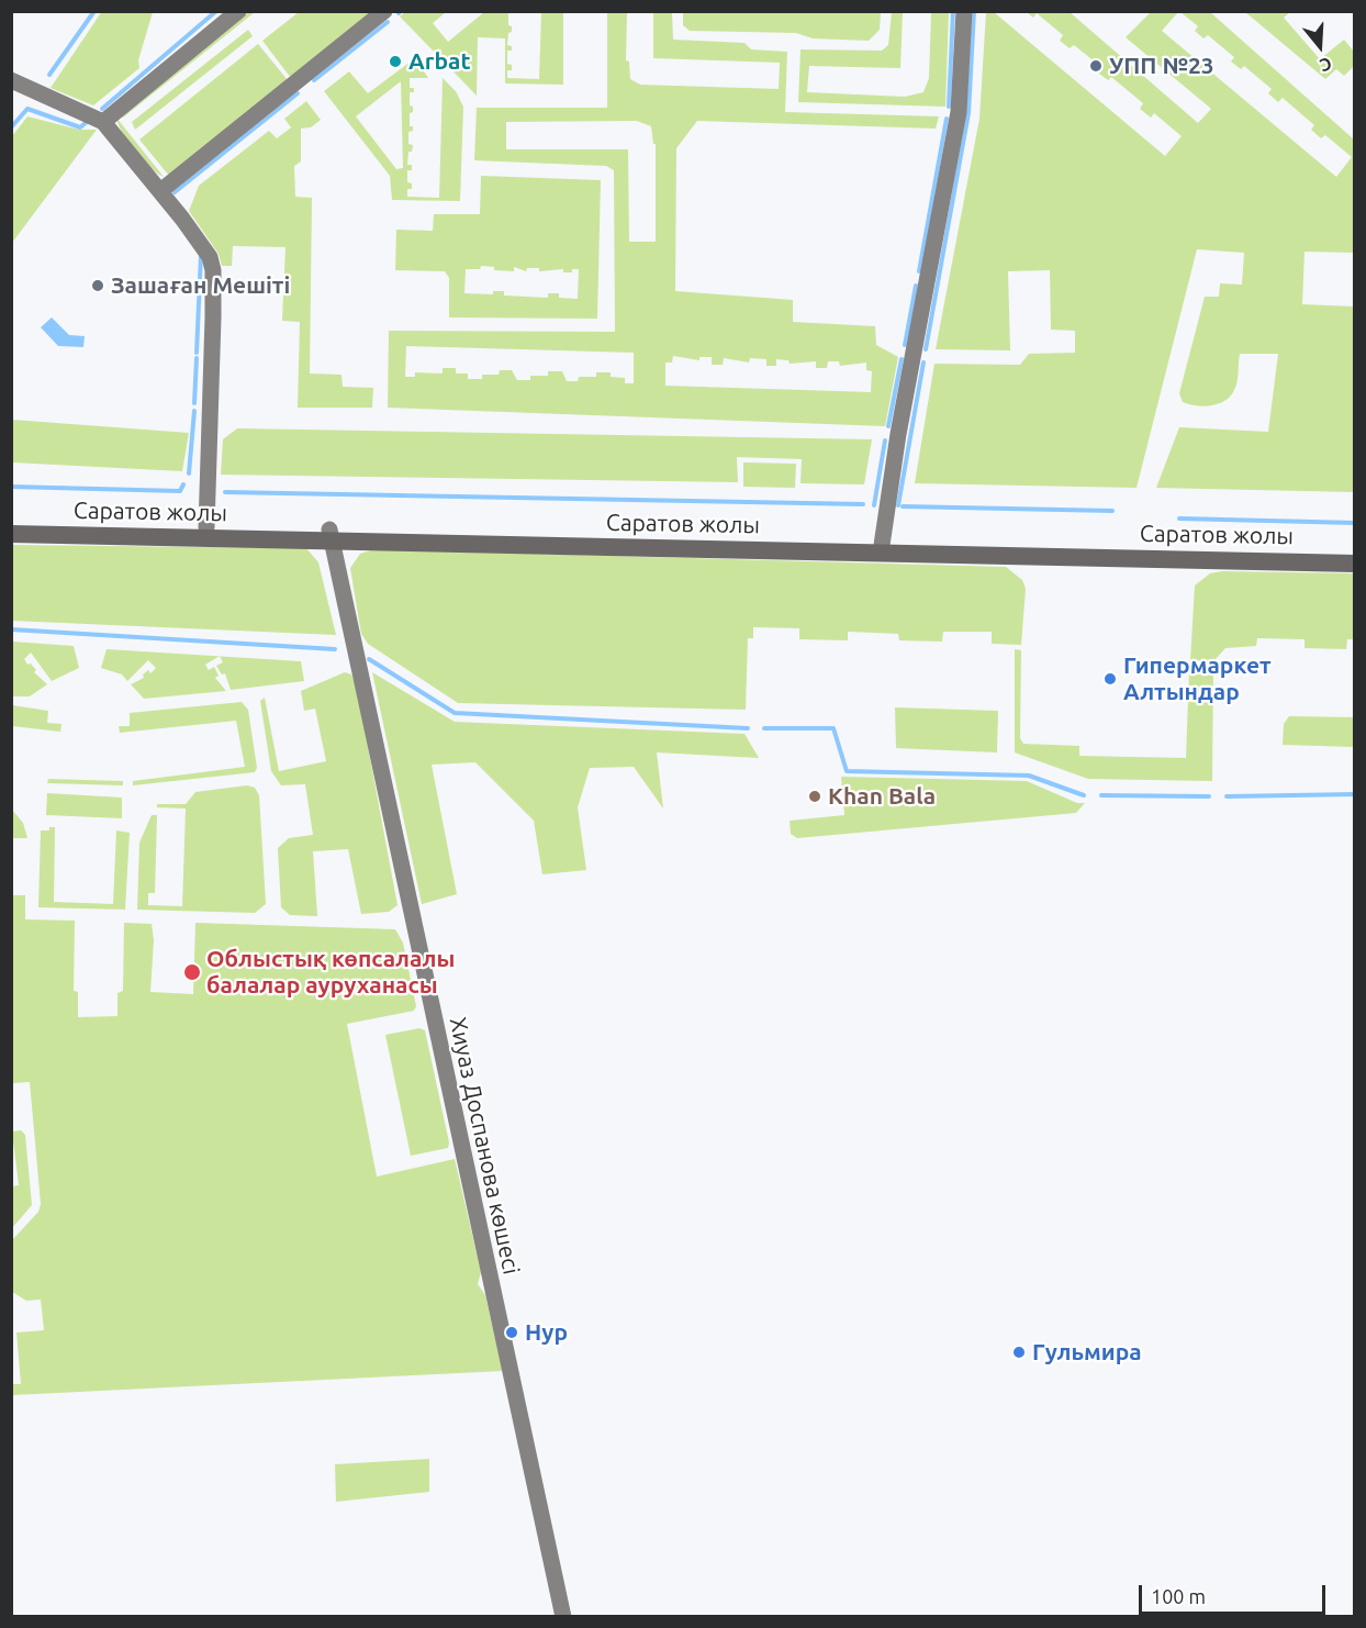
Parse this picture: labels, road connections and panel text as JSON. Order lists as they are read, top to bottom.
{
  "streets": {
    "main road": ["Саратов жолы", "Хиуаз Доспанова көшесі"]
  },
  "crossings": [
    ["Саратов жолы", "Хиуаз Доспанова көшесі"]
  ],
  "places": [
    "Arbat",
    "УПП №23",
    "Зашаған Мешіті",
    "Гипермаркет Алтындар",
    "Khan Bala",
    "Облыстық көпсалалы балалар ауруханасы",
    "Нур",
    "Гульмира"
  ],
  "scale_bar": "100 m",
  "north": "bottom"
}
